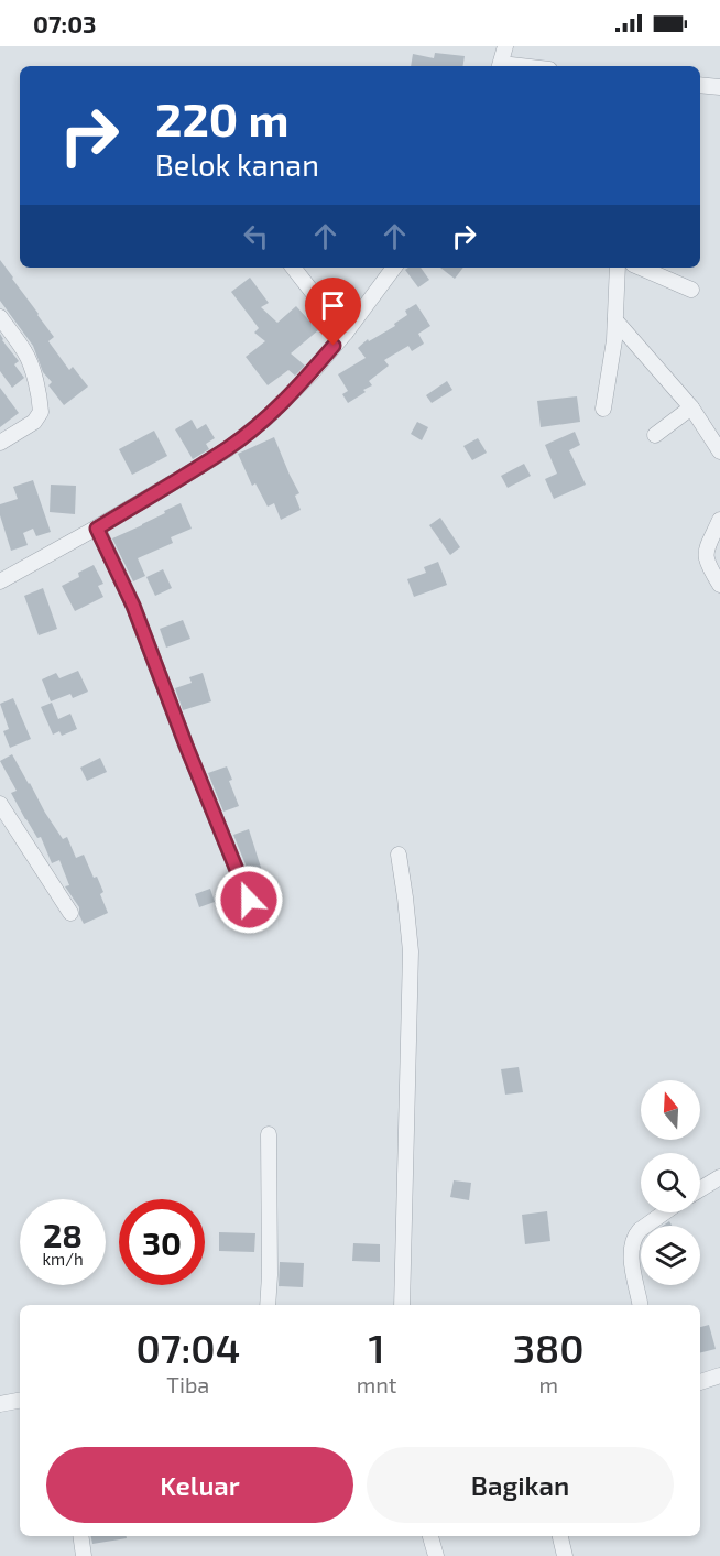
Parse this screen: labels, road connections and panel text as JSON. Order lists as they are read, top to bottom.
{
  "north": "top",
  "page": {
    "status": "07:03",
    "turn": ["220 m", "Belok kanan"],
    "speed": "28 km/h",
    "limit": "30",
    "eta": [
      "07:04",
      "Tiba",
      "1",
      "mnt",
      "380",
      "m"
    ],
    "buttons": ["Keluar", "Bagikan"]
  }
}
